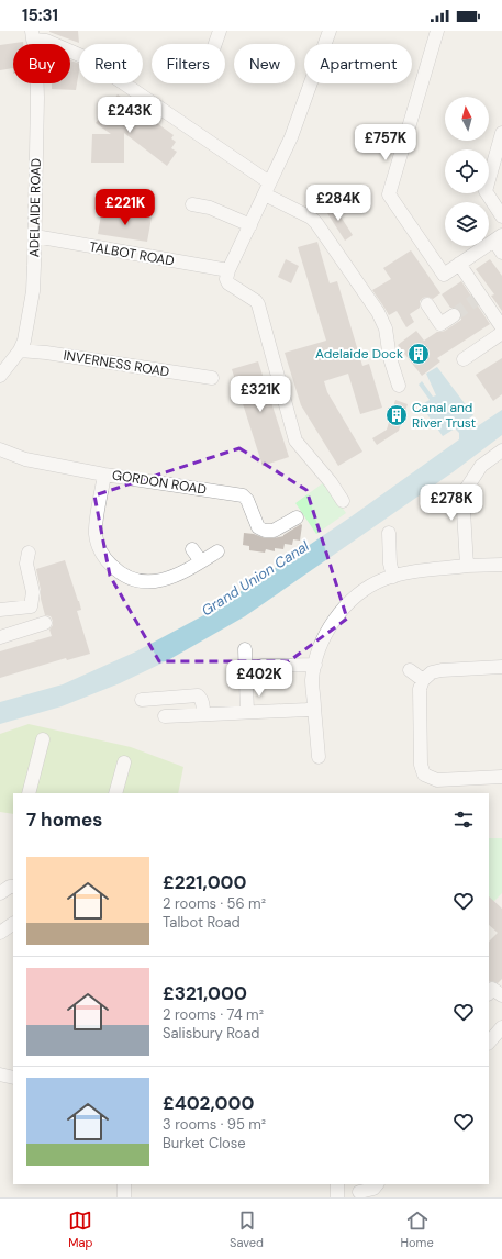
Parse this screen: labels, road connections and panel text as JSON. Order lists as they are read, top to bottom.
{
  "streets": {
    "street": [
      "ADELAIDE ROAD",
      "TALBOT ROAD",
      "INVERNESS ROAD",
      "GORDON ROAD"
    ]
  },
  "crossings": [
    ["ADELAIDE ROAD", "TALBOT ROAD"],
    ["ADELAIDE ROAD", "INVERNESS ROAD"]
  ],
  "water": ["Grand Union Canal"],
  "places": {
    "building": ["Adelaide Dock", "Canal and River Trust"]
  },
  "north": "top",
  "page": {
    "status": "15:31",
    "chip": [
      "Buy",
      "Rent",
      "Filters",
      "New",
      "Apartment"
    ],
    "price": [
      "£243K",
      "£757K",
      "£284K",
      "£221K",
      "£321K",
      "£278K",
      "£402K"
    ],
    "heading": "7 homes",
    "list": [
      {
        "name": "£221,000",
        "note": "2 rooms · 56 m² · Talbot Road"
      },
      {
        "name": "£321,000",
        "note": "2 rooms · 74 m² · Salisbury Road"
      },
      {
        "name": "£402,000",
        "note": "3 rooms · 95 m² · Burket Close"
      }
    ],
    "tabs": ["Map", "Saved", "Home"]
  }
}
